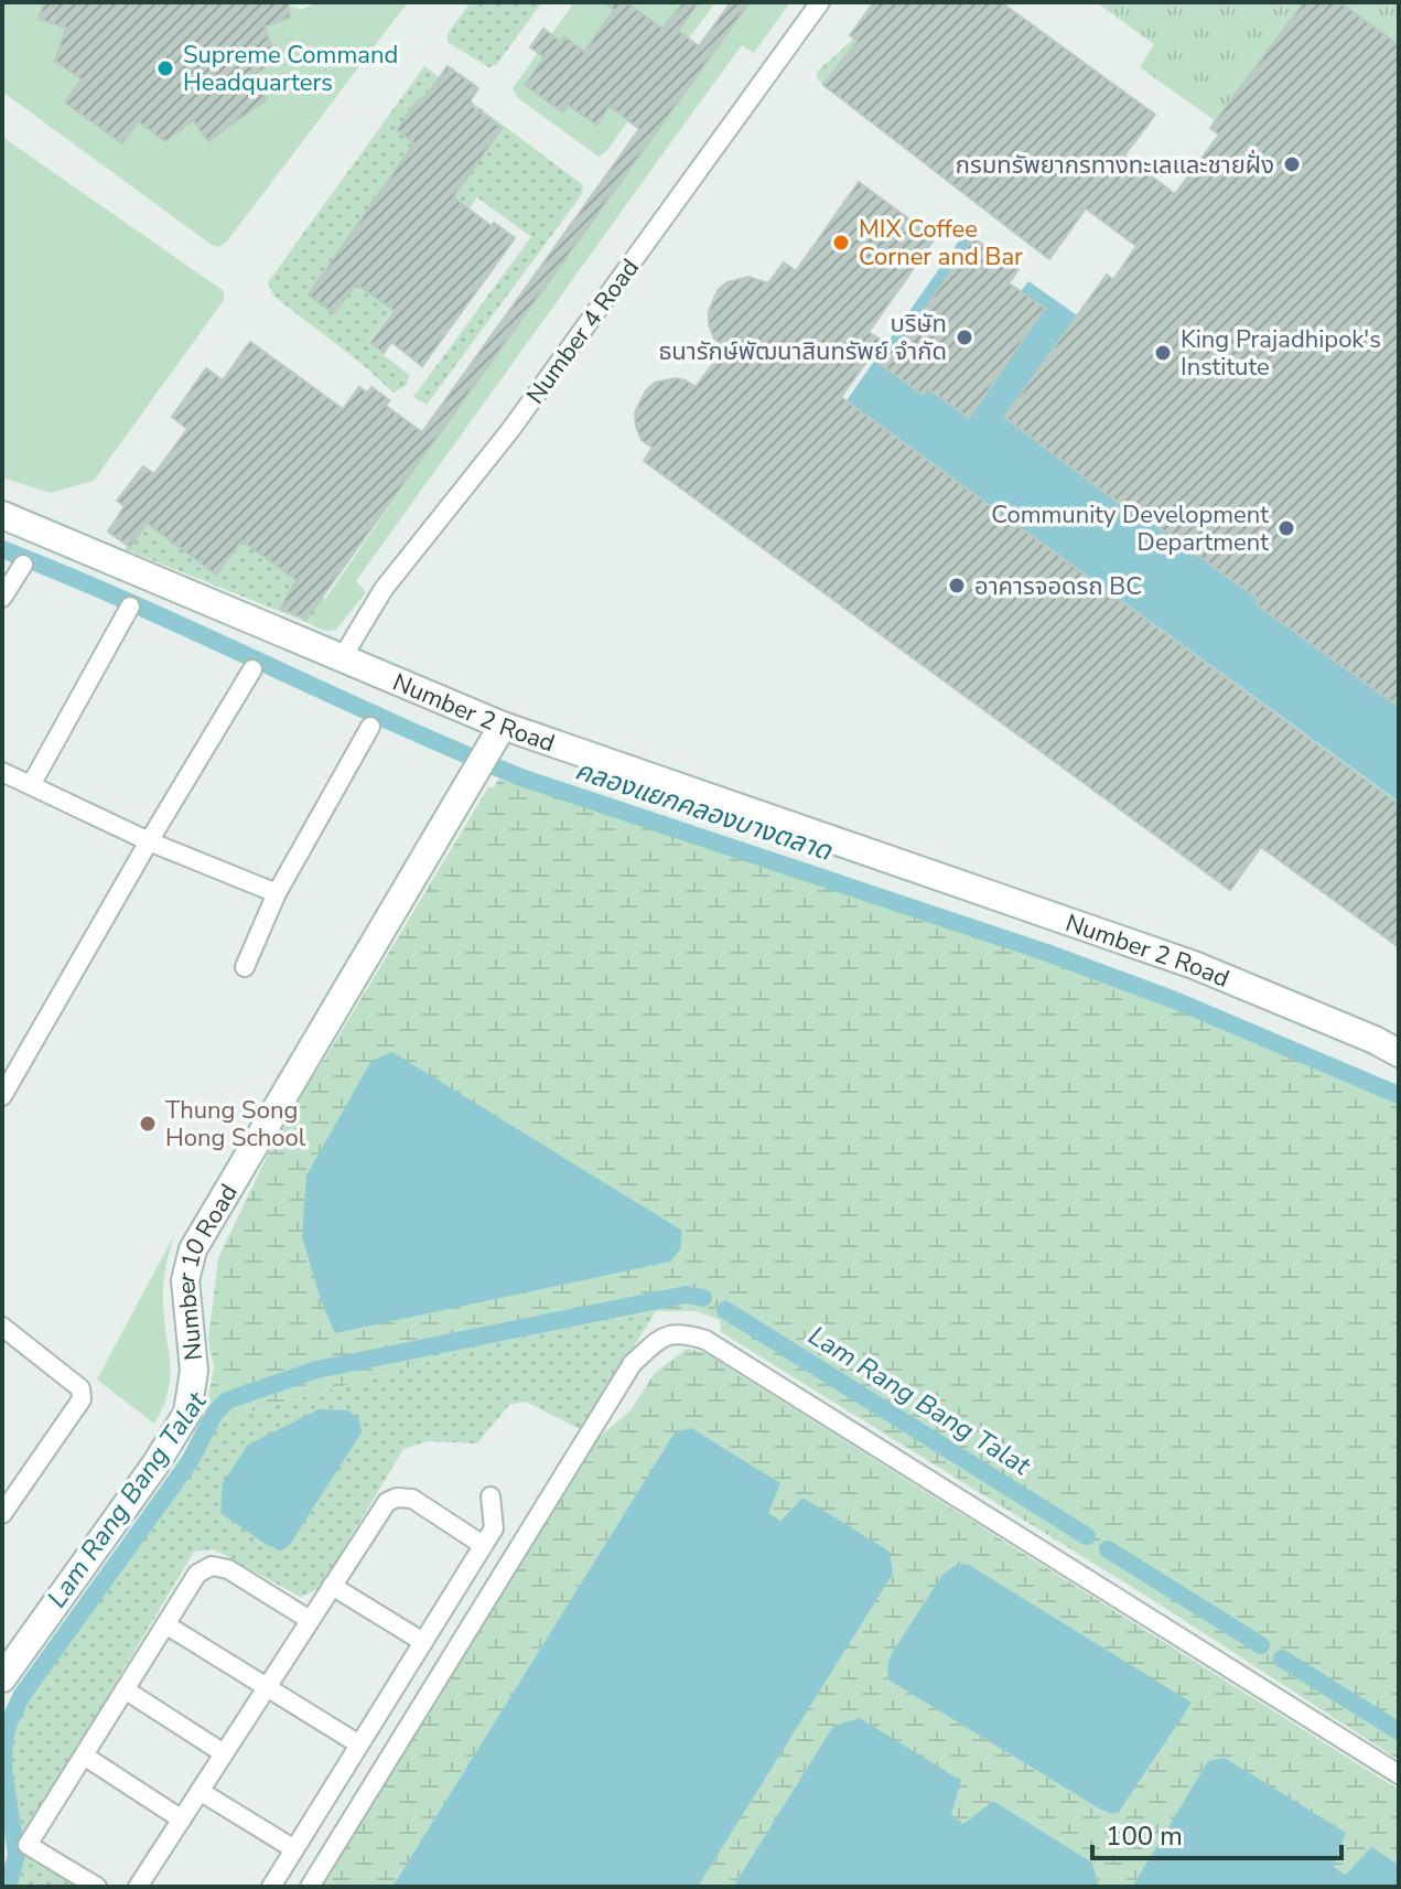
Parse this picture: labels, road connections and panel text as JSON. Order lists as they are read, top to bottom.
{
  "streets": {
    "street": ["Number 4 Road", "Number 2 Road", "Number 10 Road"]
  },
  "crossings": [
    ["Number 4 Road", "Number 2 Road"],
    ["Number 2 Road", "Number 10 Road"]
  ],
  "water": ["คลองแยกคลองบางตลาด", "Lam Rang Bang Talat"],
  "places": [
    "Supreme Command Headquarters",
    "กรมทรัพยากรทางทะเลและชายฝั่ง",
    "MIX Coffee Corner and Bar",
    "บริษัท ธนารักษ์พัฒนาสินทรัพย์ จำกัด",
    "King Prajadhipok's Institute",
    "Community Development Department",
    "อาคารจอดรถ BC",
    "Thung Song Hong School"
  ],
  "scale_bar": "100 m"
}
